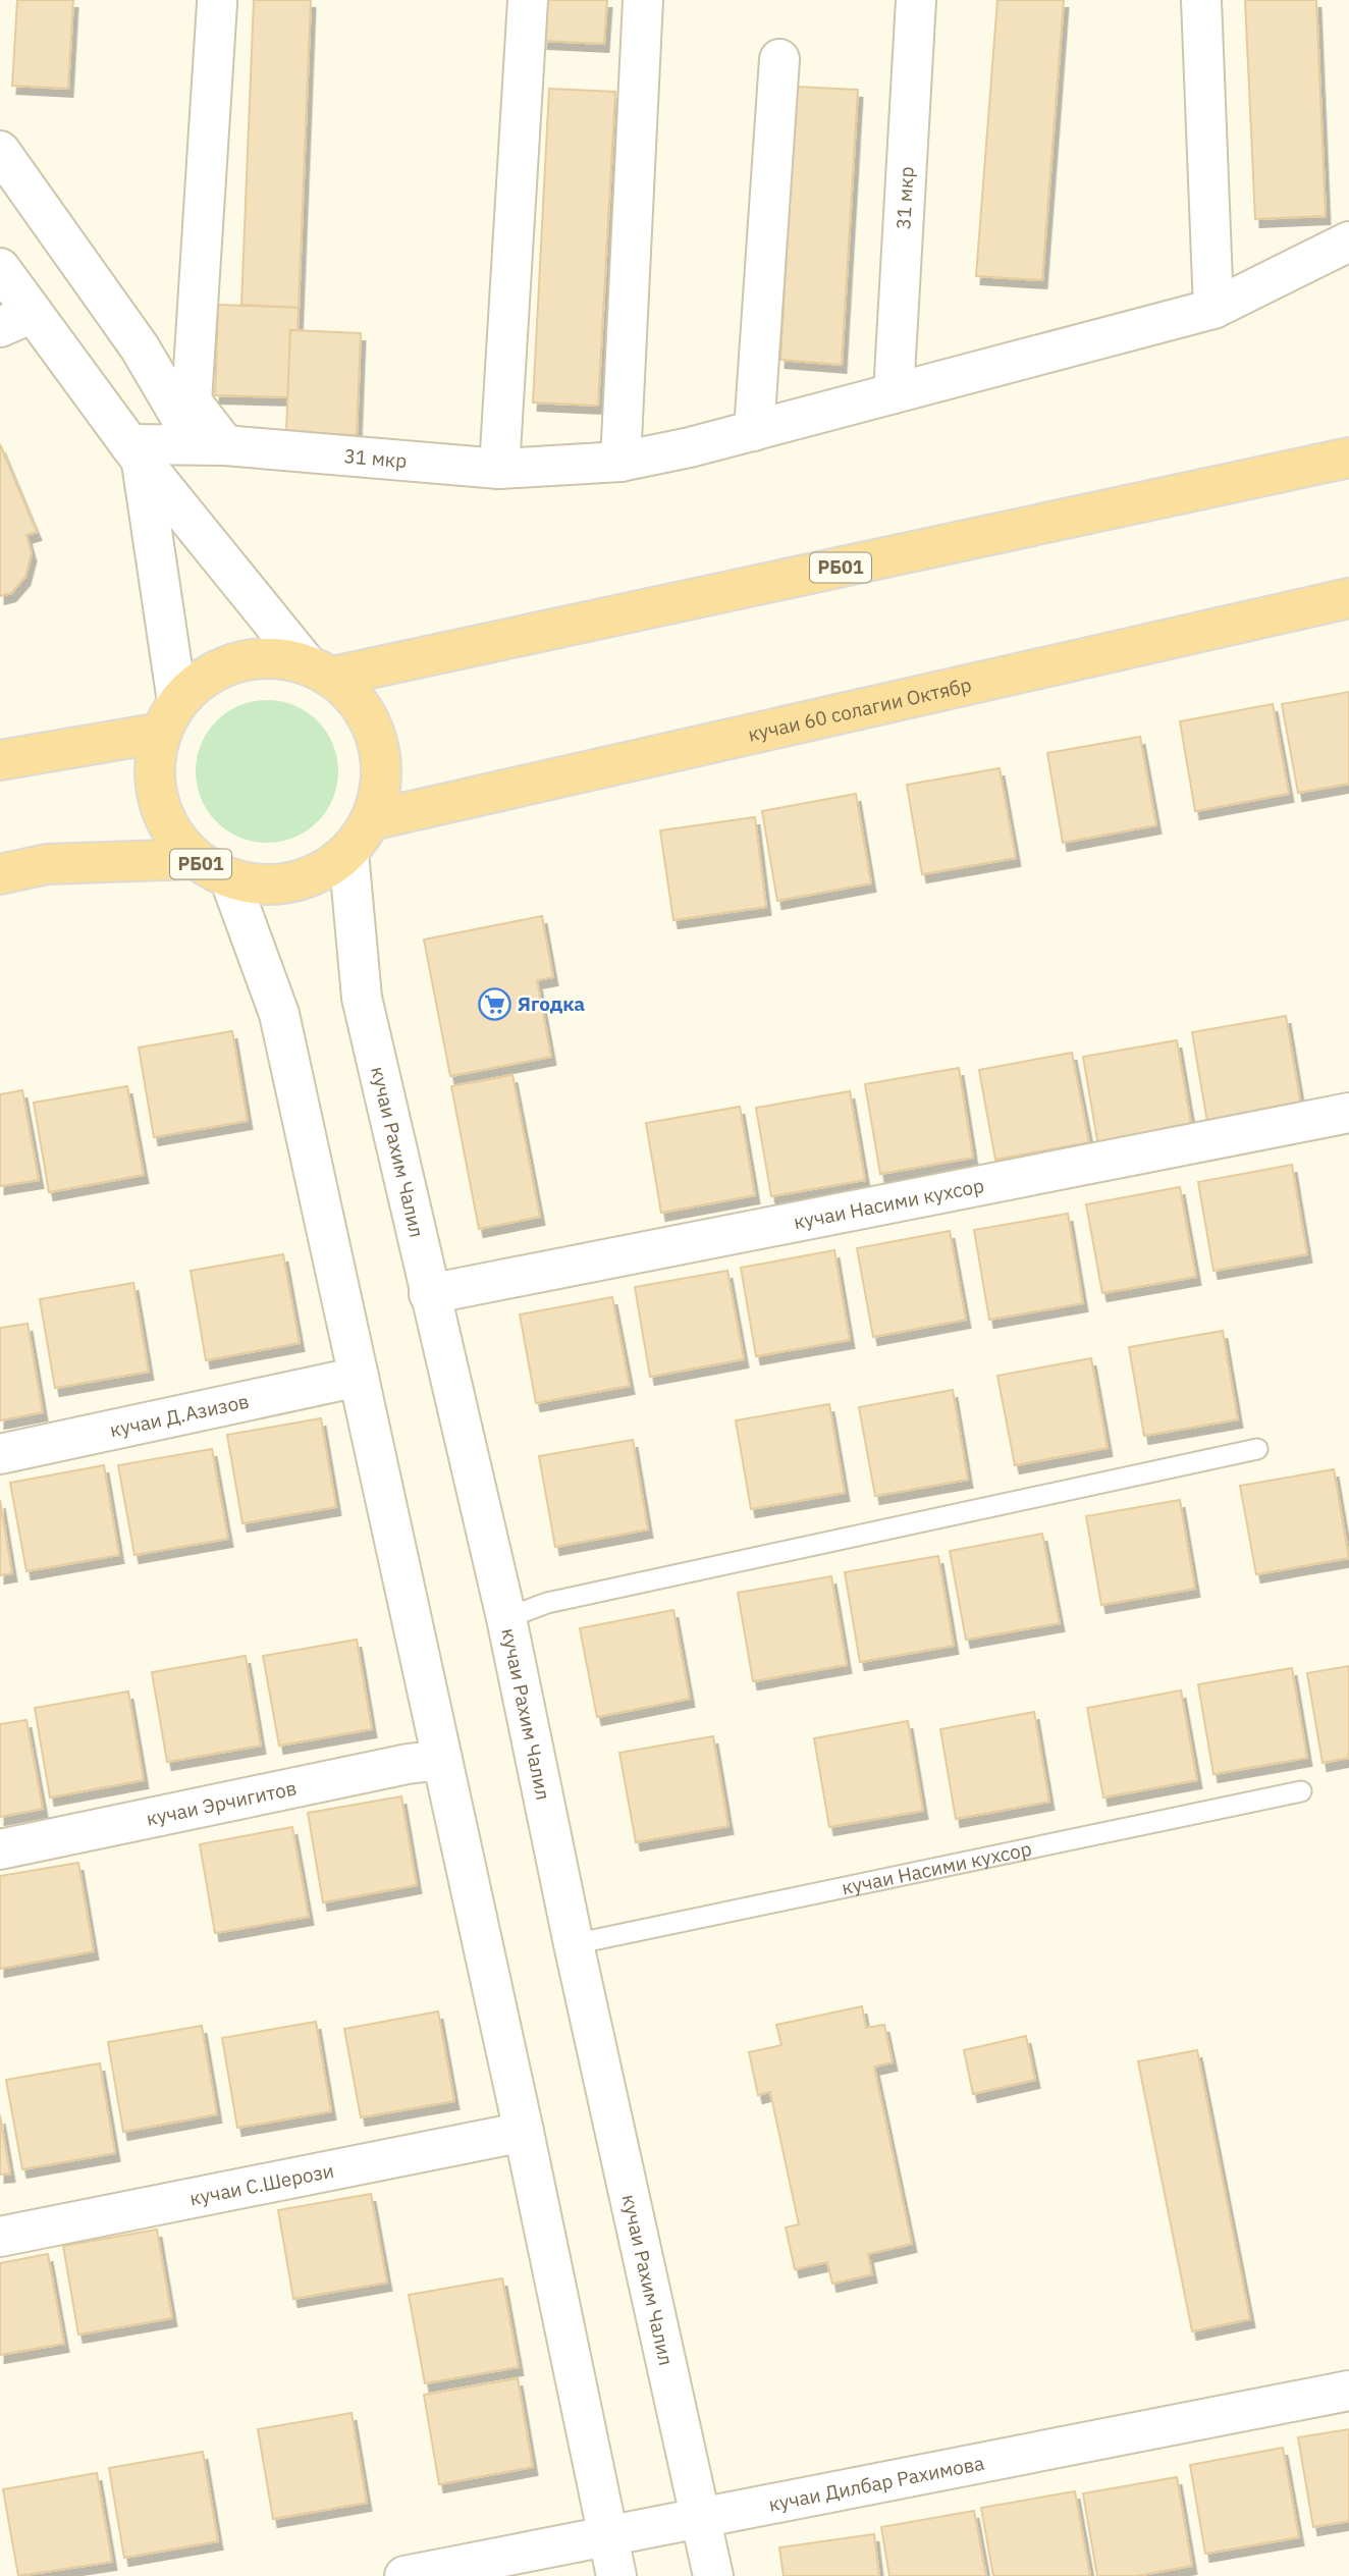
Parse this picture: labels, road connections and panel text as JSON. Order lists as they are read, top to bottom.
{
  "streets": {
    "highway": ["РБ01", "кучаи 60 солагии Октябр"],
    "street": [
      "31 мкр",
      "кучаи Рахим Чалил",
      "кучаи Насими кухсор",
      "кучаи Д.Азизов",
      "кучаи Эрчигитов",
      "кучаи С.Шерози",
      "кучаи Дилбар Рахимова"
    ]
  },
  "crossings": [
    ["РБ01", "кучаи 60 солагии Октябр"],
    ["РБ01", "кучаи Рахим Чалил"],
    ["кучаи 60 солагии Октябр", "кучаи Рахим Чалил"],
    ["кучаи Рахим Чалил", "кучаи Насими кухсор"],
    ["кучаи Рахим Чалил", "кучаи Дилбар Рахимова"]
  ],
  "places": {
    "supermarket": ["Ягодка"]
  }
}
